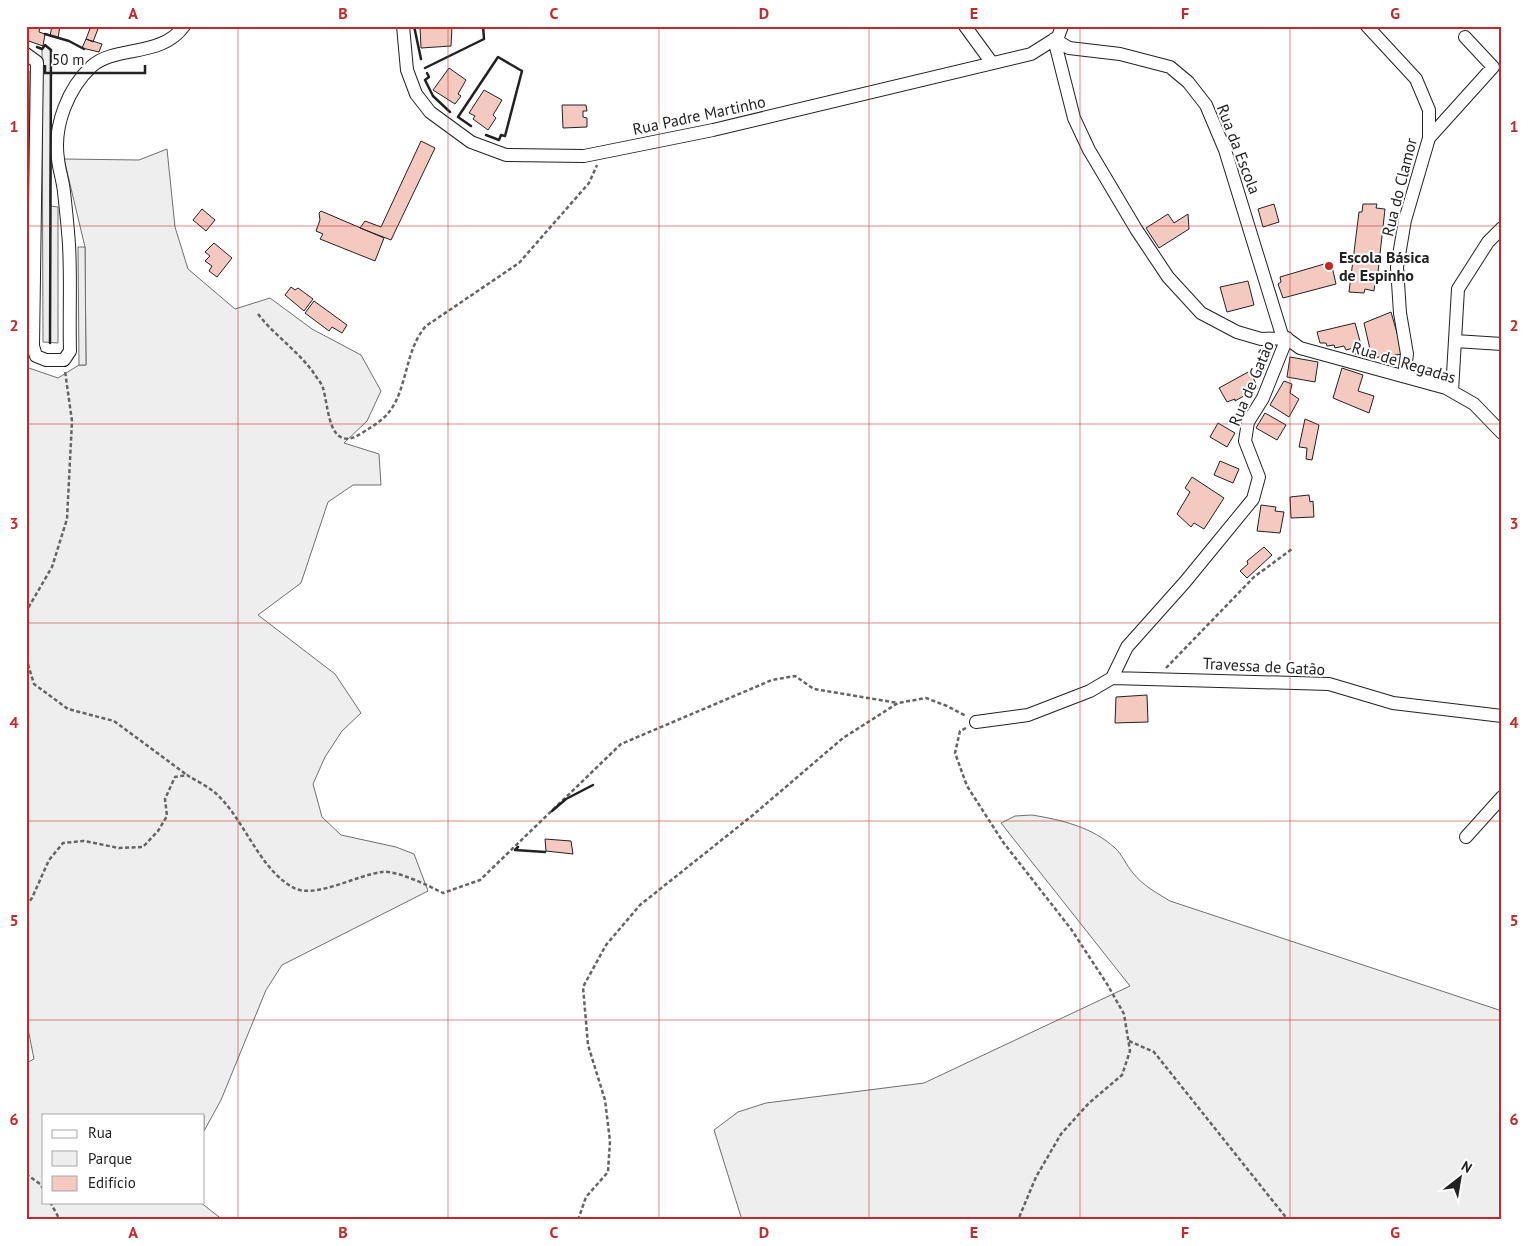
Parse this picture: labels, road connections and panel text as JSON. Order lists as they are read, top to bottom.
{
  "streets": {
    "street": [
      "Rua Padre Martinho",
      "Rua da Escola",
      "Rua do Clamor",
      "Rua de Regadas",
      "Rua de Gatão",
      "Travessa de Gatão"
    ]
  },
  "crossings": [
    ["Rua Padre Martinho", "Rua da Escola"],
    ["Rua Padre Martinho", "Rua de Gatão"],
    ["Rua da Escola", "Rua de Regadas"],
    ["Rua da Escola", "Rua de Gatão"],
    ["Rua do Clamor", "Rua de Regadas"],
    ["Rua de Regadas", "Rua de Gatão"],
    ["Rua de Gatão", "Travessa de Gatão"]
  ],
  "places": ["Escola Básica de Espinho"],
  "legend": ["Rua", "Parque", "Edifício"],
  "scale_bar": "50 m",
  "north": "top right",
  "grid": {
    "columns": [
      "A",
      "B",
      "C",
      "D",
      "E",
      "F",
      "G"
    ],
    "rows": [
      "1",
      "2",
      "3",
      "4",
      "5",
      "6"
    ]
  }
}
